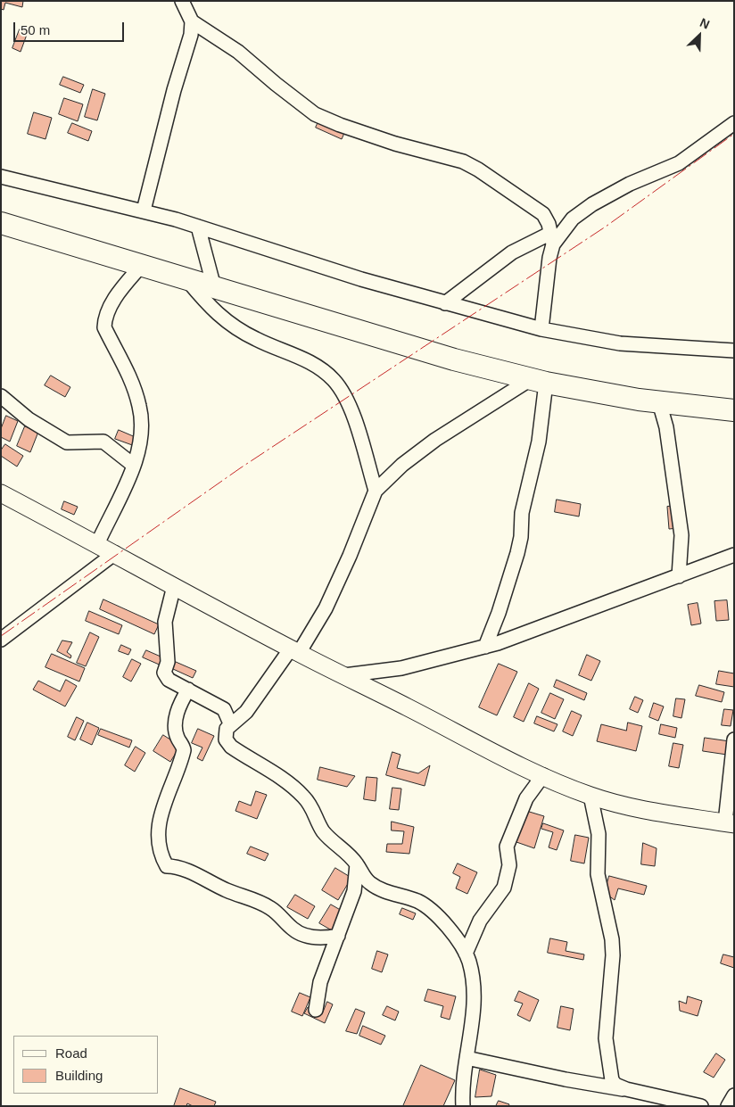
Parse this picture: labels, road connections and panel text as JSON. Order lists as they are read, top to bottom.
{
  "legend": ["Road", "Building"],
  "scale_bar": "50 m",
  "north": "top right"
}
